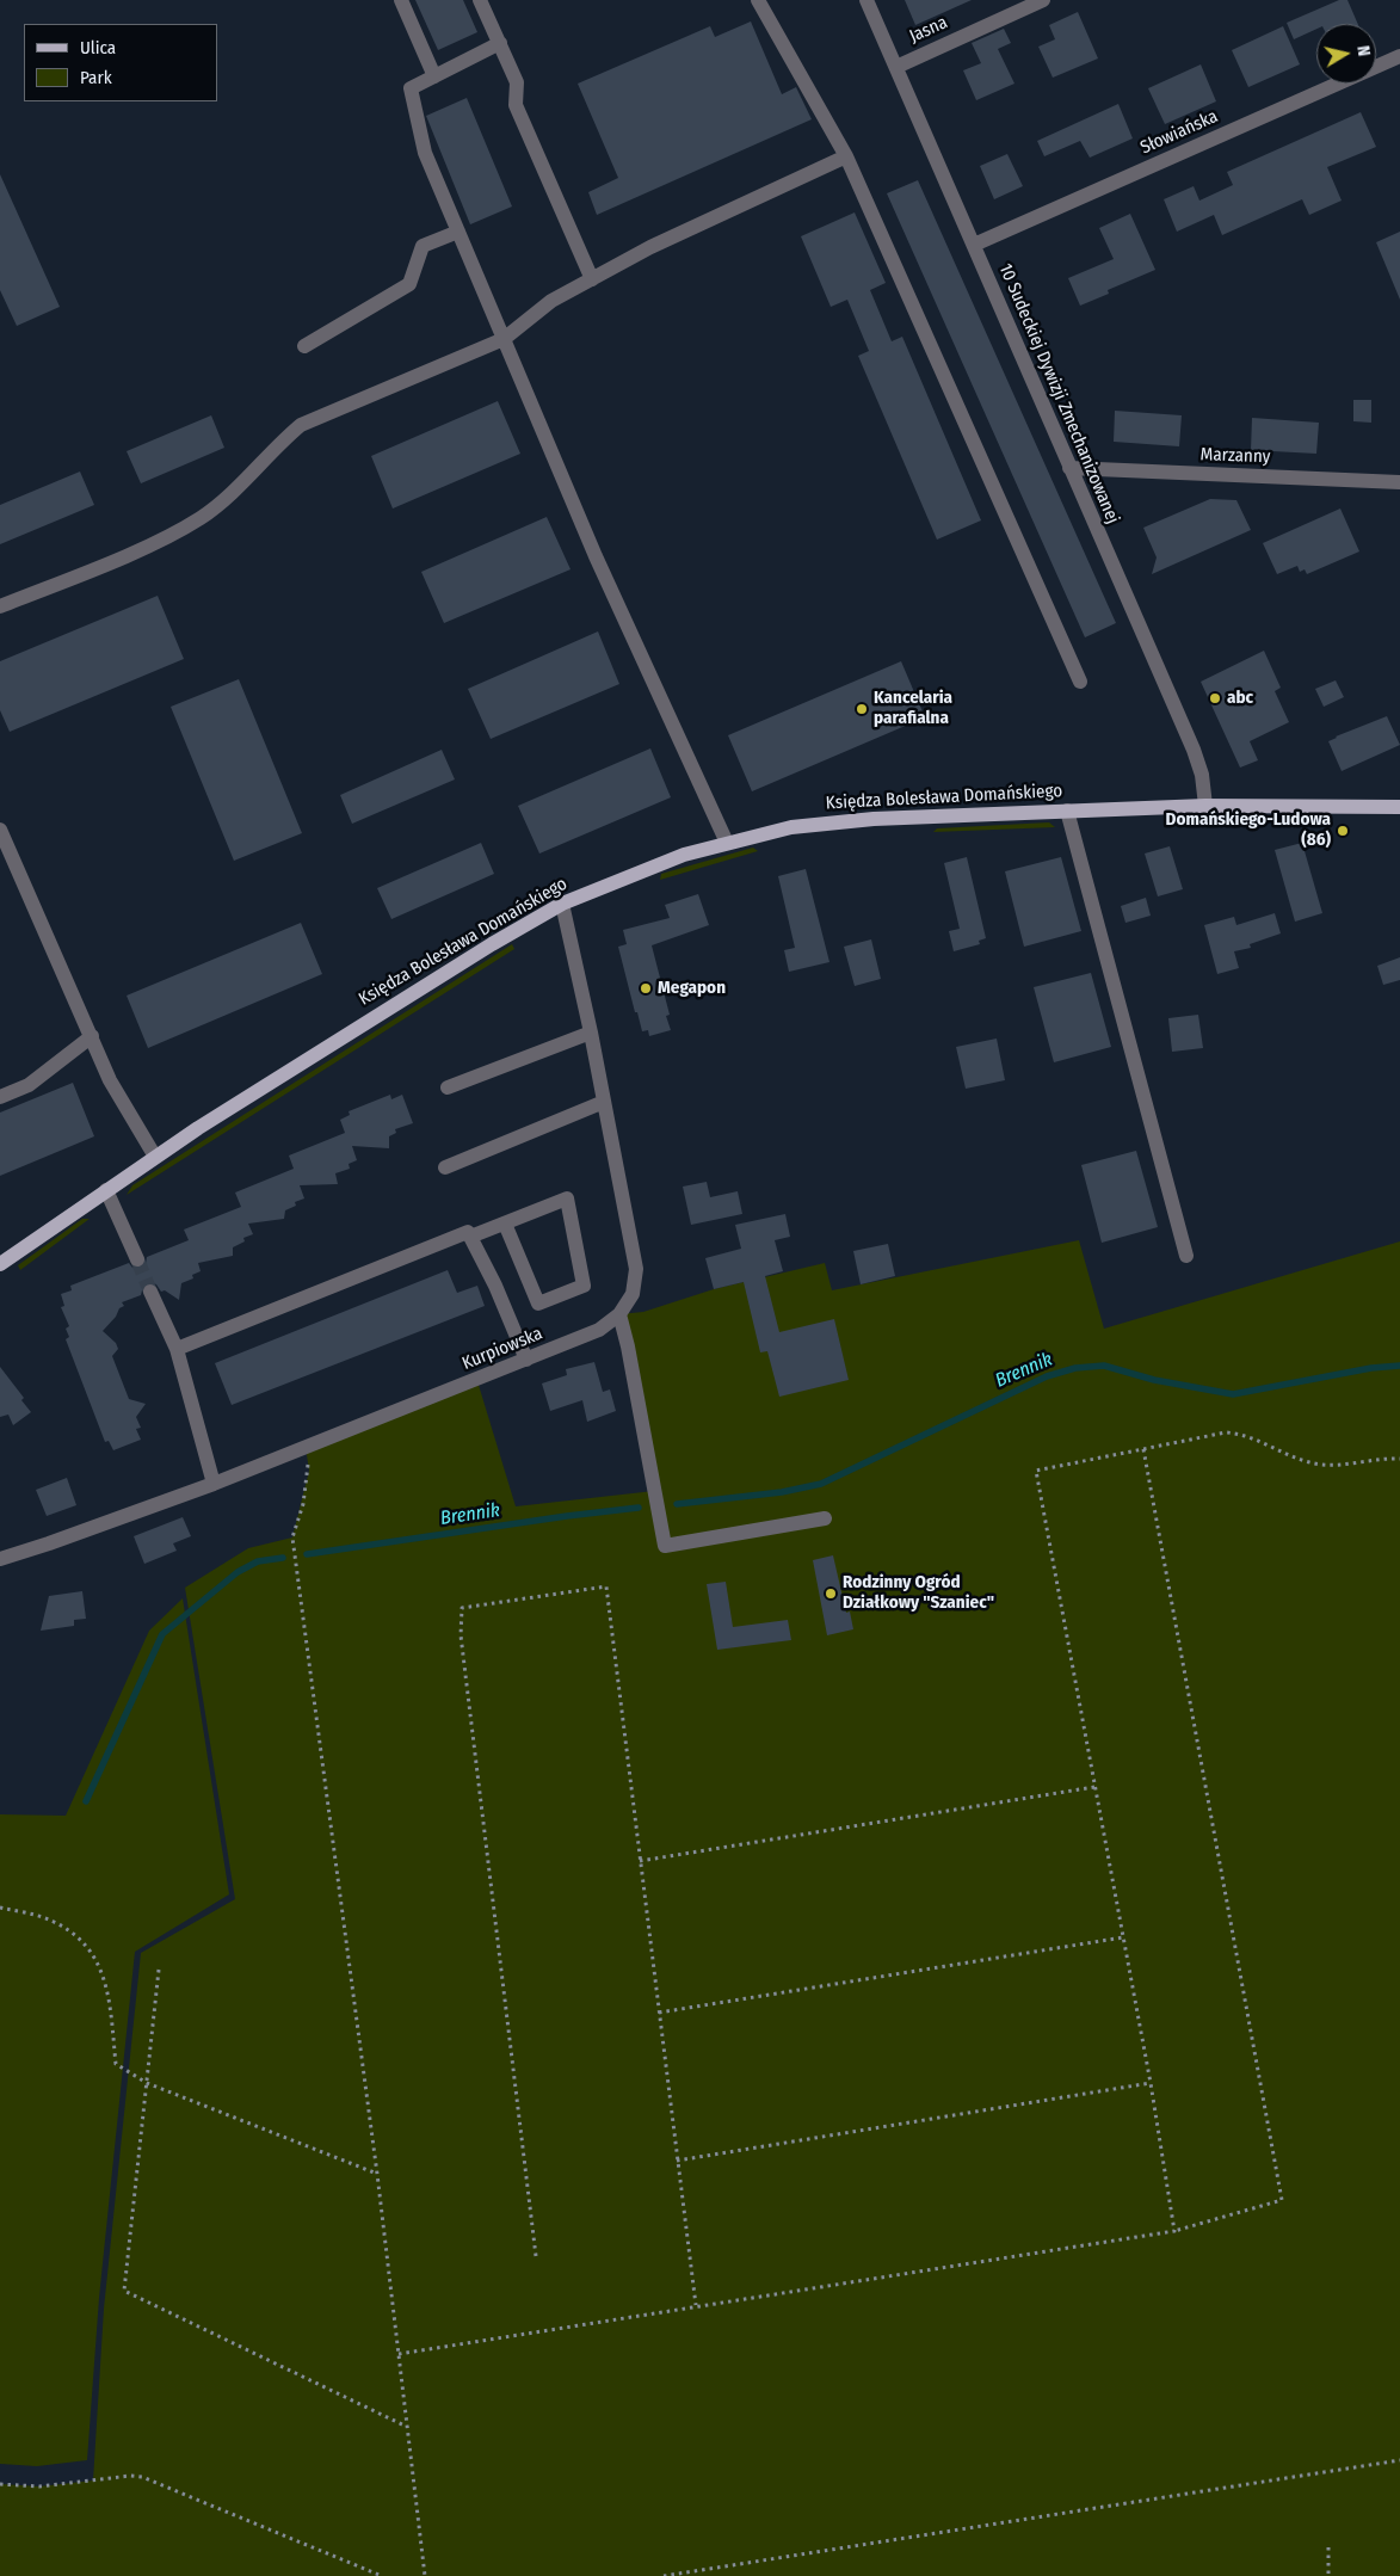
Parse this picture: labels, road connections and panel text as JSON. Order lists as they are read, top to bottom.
{
  "streets": {
    "main road": ["Księdza Bolesława Domańskiego"],
    "street": [
      "Jasna",
      "Słowiańska",
      "10 Sudeckiej Dywizji Zmechanizowanej",
      "Marzanny",
      "Kurpiowska"
    ]
  },
  "crossings": [
    ["Jasna", "10 Sudeckiej Dywizji Zmechanizowanej"],
    ["Słowiańska", "10 Sudeckiej Dywizji Zmechanizowanej"],
    ["10 Sudeckiej Dywizji Zmechanizowanej", "Marzanny"],
    ["10 Sudeckiej Dywizji Zmechanizowanej", "Księdza Bolesława Domańskiego"],
    ["Księdza Bolesława Domańskiego", "Kurpiowska"]
  ],
  "water": ["Brennik"],
  "places": [
    "abc",
    "Kancelaria parafialna",
    "Domańskiego-Ludowa (86)",
    "Megapon",
    "Rodzinny Ogród Działkowy \"Szaniec\""
  ],
  "legend": ["Ulica", "Park"],
  "north": "right"
}
